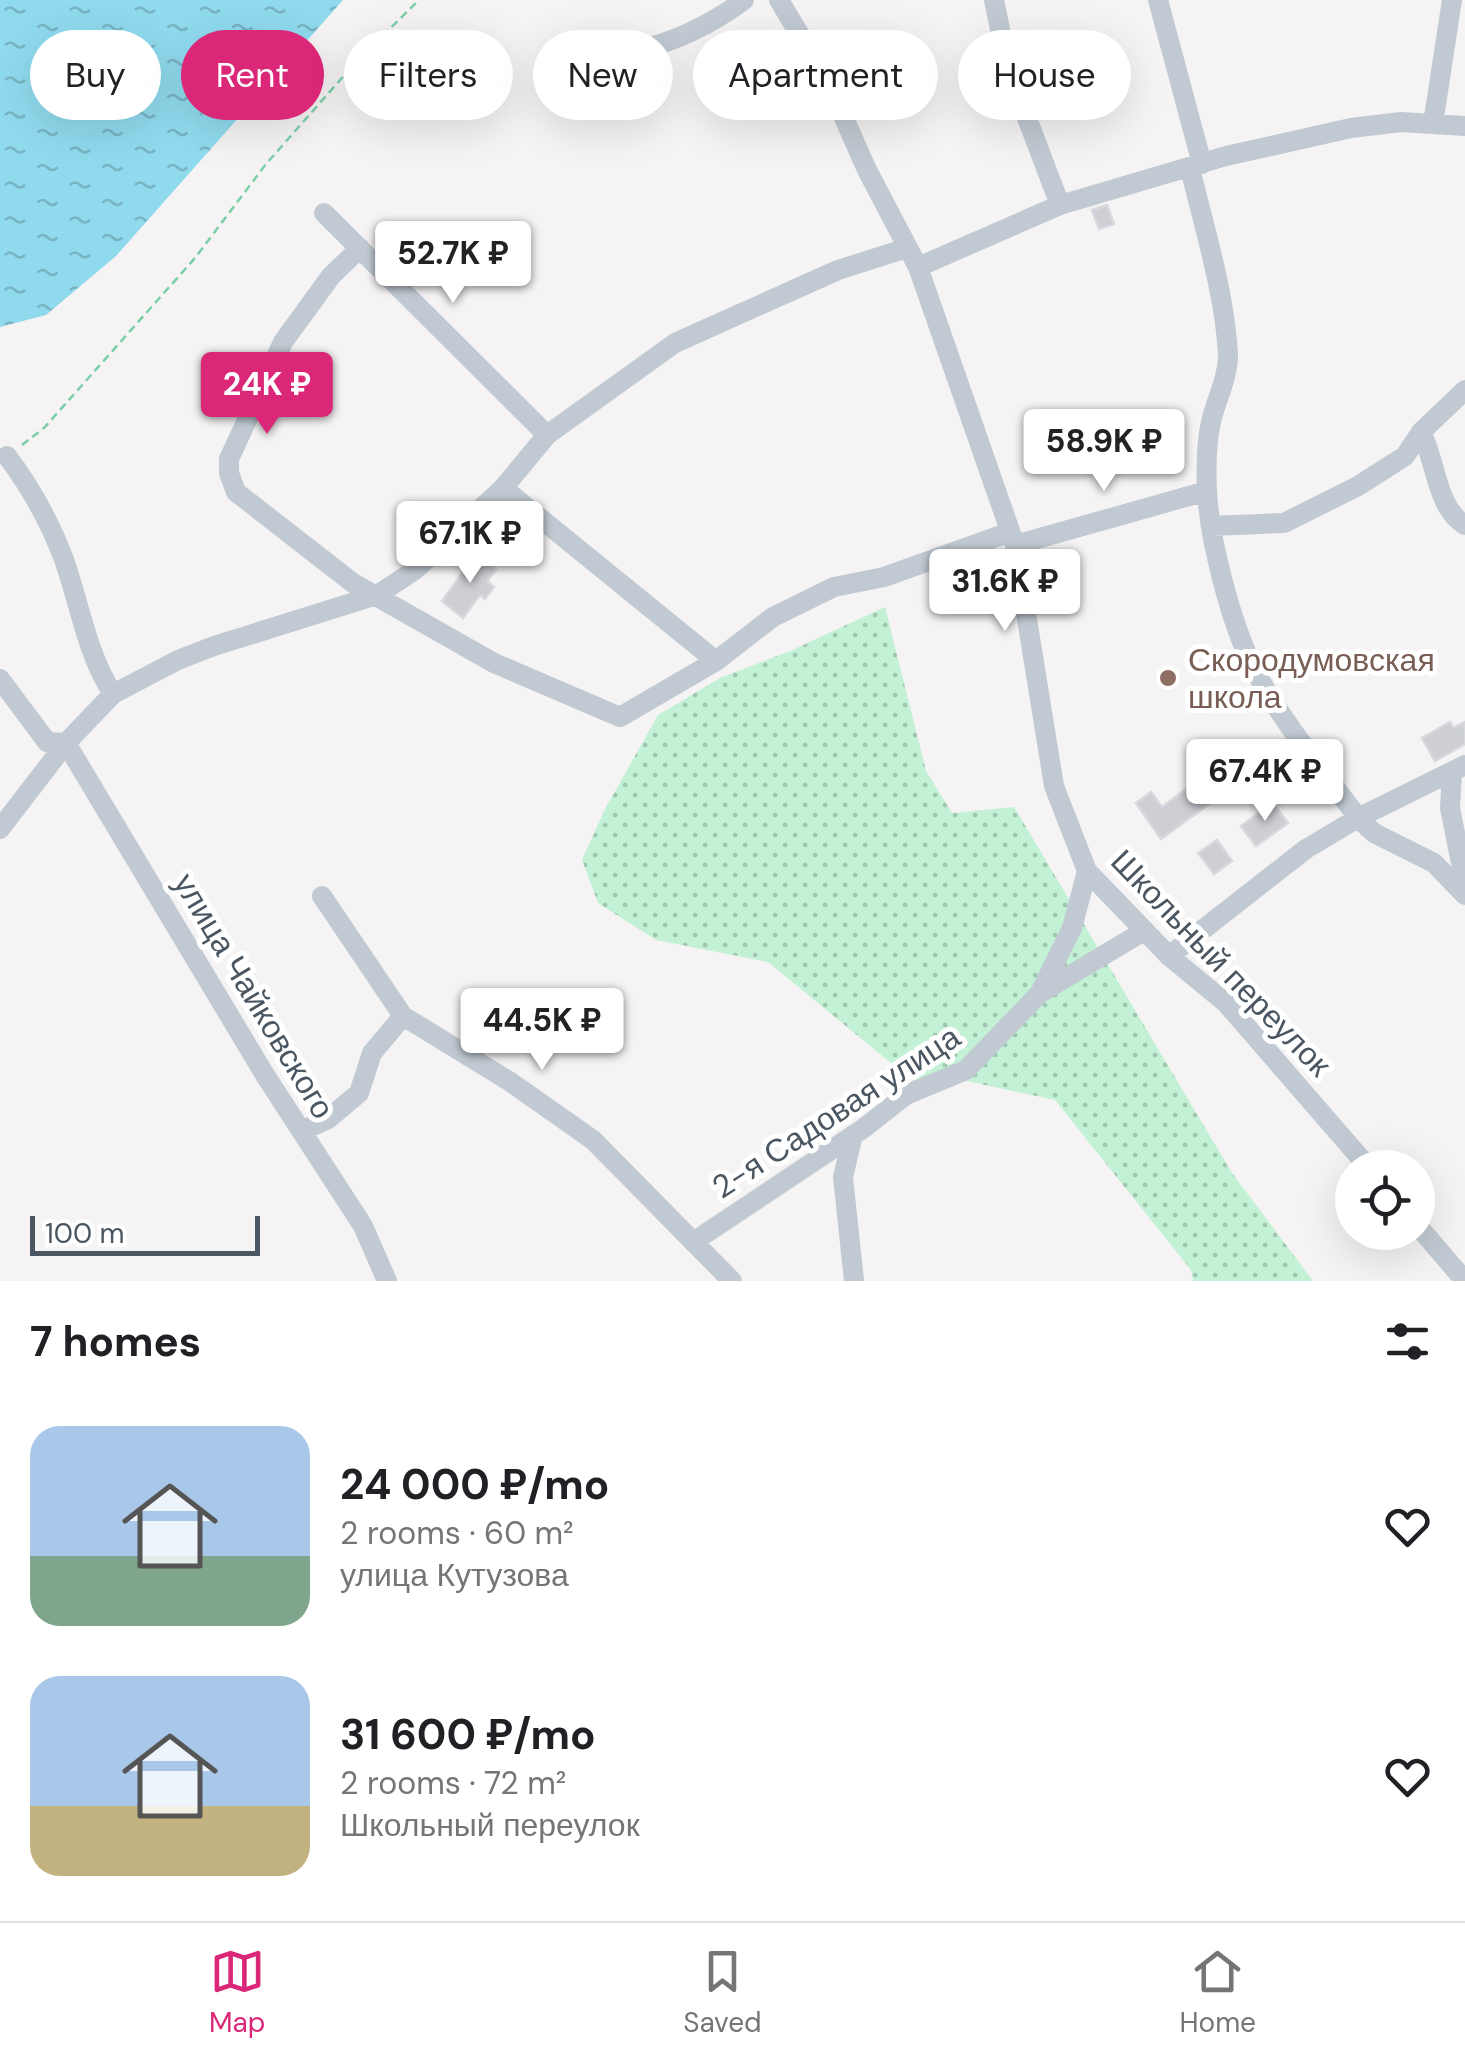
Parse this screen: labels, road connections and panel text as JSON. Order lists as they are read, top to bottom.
{
  "streets": {
    "street": ["Школьный переулок", "улица Чайковского", "2-я Садовая улица"]
  },
  "crossings": [
    ["Школьный переулок", "2-я Садовая улица"]
  ],
  "places": ["Скородумовская школа"],
  "scale_bar": "100 m",
  "page": {
    "chip": [
      "Buy",
      "Rent",
      "Filters",
      "New",
      "Apartment",
      "House"
    ],
    "price": [
      "52.7K ₽",
      "24K ₽",
      "58.9K ₽",
      "67.1K ₽",
      "31.6K ₽",
      "67.4K ₽",
      "44.5K ₽"
    ],
    "scale": "100 m",
    "heading": "7 homes",
    "list": [
      {
        "name": "24 000 ₽/mo",
        "note": "2 rooms · 60 m² · улица Кутузова"
      },
      {
        "name": "31 600 ₽/mo",
        "note": "2 rooms · 72 m² · Школьный переулок"
      }
    ],
    "tabs": ["Map", "Saved", "Home"]
  }
}
